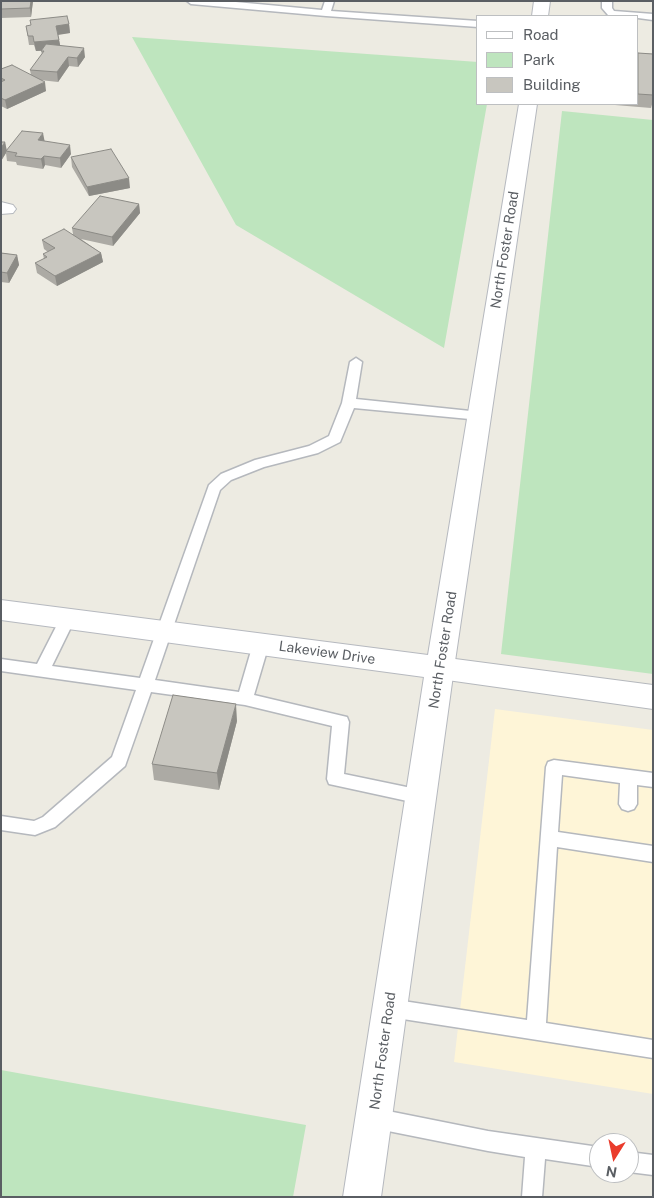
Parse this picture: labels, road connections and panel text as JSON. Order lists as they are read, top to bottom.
{
  "streets": {
    "main road": ["North Foster Road", "Lakeview Drive"]
  },
  "crossings": [
    ["North Foster Road", "Lakeview Drive"]
  ],
  "legend": ["Road", "Park", "Building"],
  "north": "bottom"
}
